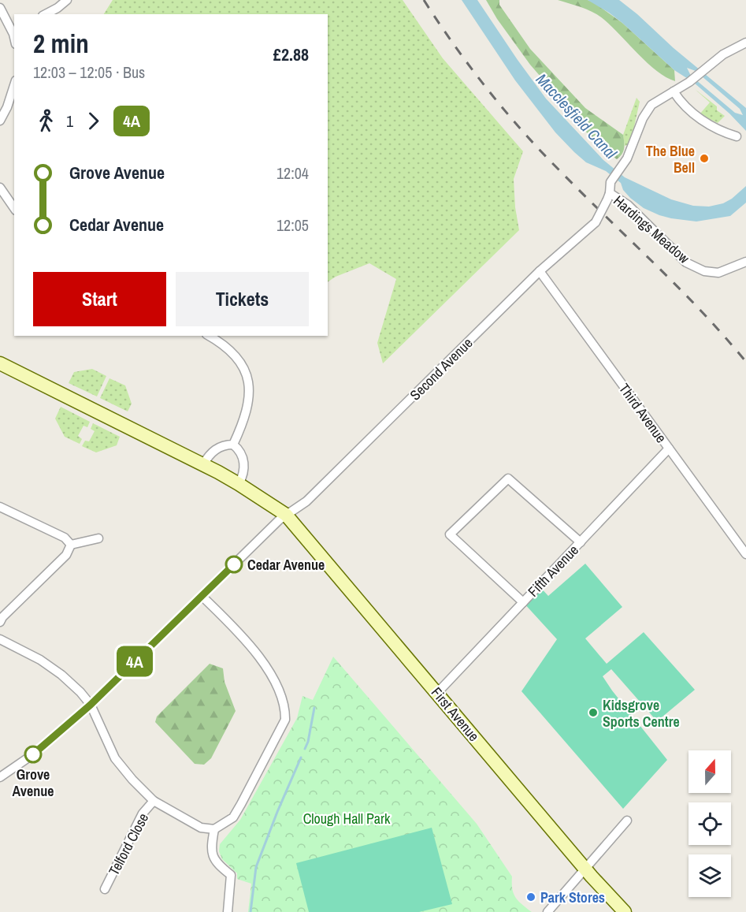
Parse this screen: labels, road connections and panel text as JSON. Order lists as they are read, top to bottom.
{
  "streets": {
    "main road": ["First Avenue"],
    "street": [
      "Hardings Meadow",
      "Second Avenue",
      "Third Avenue",
      "Fifth Avenue",
      "Telford Close"
    ]
  },
  "crossings": [
    ["Hardings Meadow", "Second Avenue"],
    ["Second Avenue", "Third Avenue"],
    ["Second Avenue", "First Avenue"],
    ["Third Avenue", "Fifth Avenue"],
    ["Fifth Avenue", "First Avenue"]
  ],
  "water": ["Macclesfield Canal"],
  "parks": ["Clough Hall Park"],
  "places": [
    "The Blue Bell",
    "Cedar Avenue",
    "Kidsgrove Sports Centre",
    "Grove Avenue",
    "Park Stores"
  ],
  "lines": ["bus line 4A"],
  "north": "top",
  "page": {
    "on_map": "4A",
    "heading": ["2 min", "12:03 – 12:05 · Bus", "£2.88"],
    "legs": ["1", "4A"],
    "list": [
      {
        "name": "Grove Avenue",
        "value": "12:04"
      },
      {
        "name": "Cedar Avenue",
        "value": "12:05"
      }
    ],
    "buttons": ["Start", "Tickets"]
  }
}
